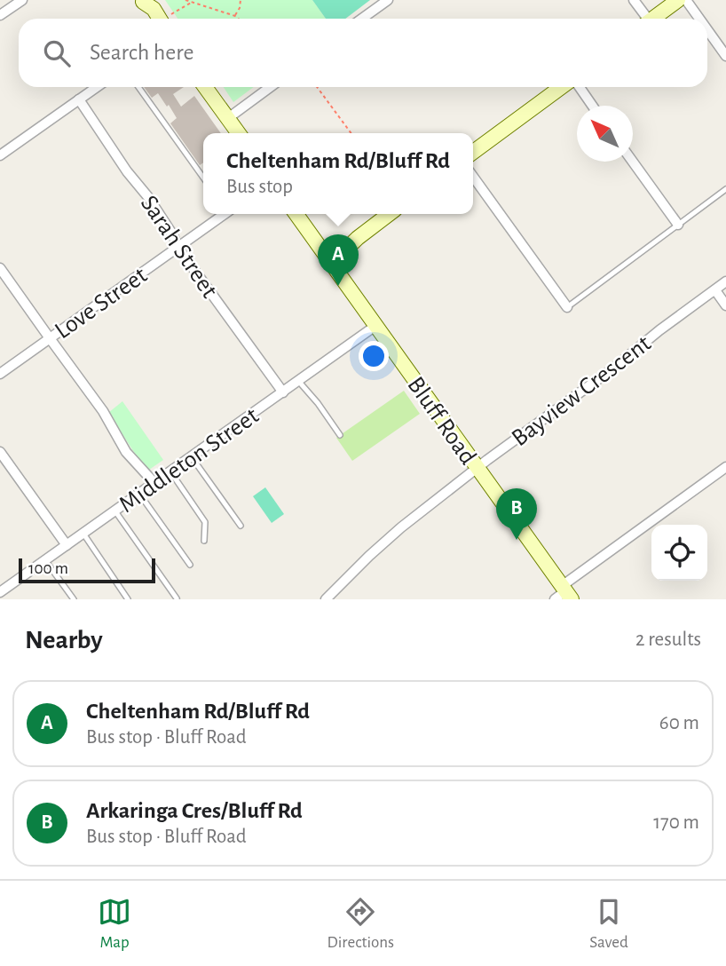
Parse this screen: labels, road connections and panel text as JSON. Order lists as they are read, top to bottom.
{
  "streets": {
    "main road": ["Bluff Road"],
    "street": [
      "Sarah Street",
      "Love Street",
      "Bayview Crescent",
      "Middleton Street"
    ]
  },
  "crossings": [
    ["Sarah Street", "Love Street"],
    ["Sarah Street", "Middleton Street"],
    ["Bayview Crescent", "Bluff Road"],
    ["Bluff Road", "Middleton Street"]
  ],
  "scale_bar": "100 m",
  "north": "top left",
  "page": {
    "search": "Search here",
    "popup": ["Cheltenham Rd/Bluff Rd", "Bus stop"],
    "pins": ["A", "B"],
    "scale": "100 m",
    "heading": ["Nearby", "2 results"],
    "list": [
      {
        "mark": "A",
        "name": "Cheltenham Rd/Bluff Rd",
        "note": "Bus stop · Bluff Road",
        "value": "60 m"
      },
      {
        "mark": "B",
        "name": "Arkaringa Cres/Bluff Rd",
        "note": "Bus stop · Bluff Road",
        "value": "170 m"
      }
    ],
    "nav": ["Map", "Directions", "Saved"]
  }
}
